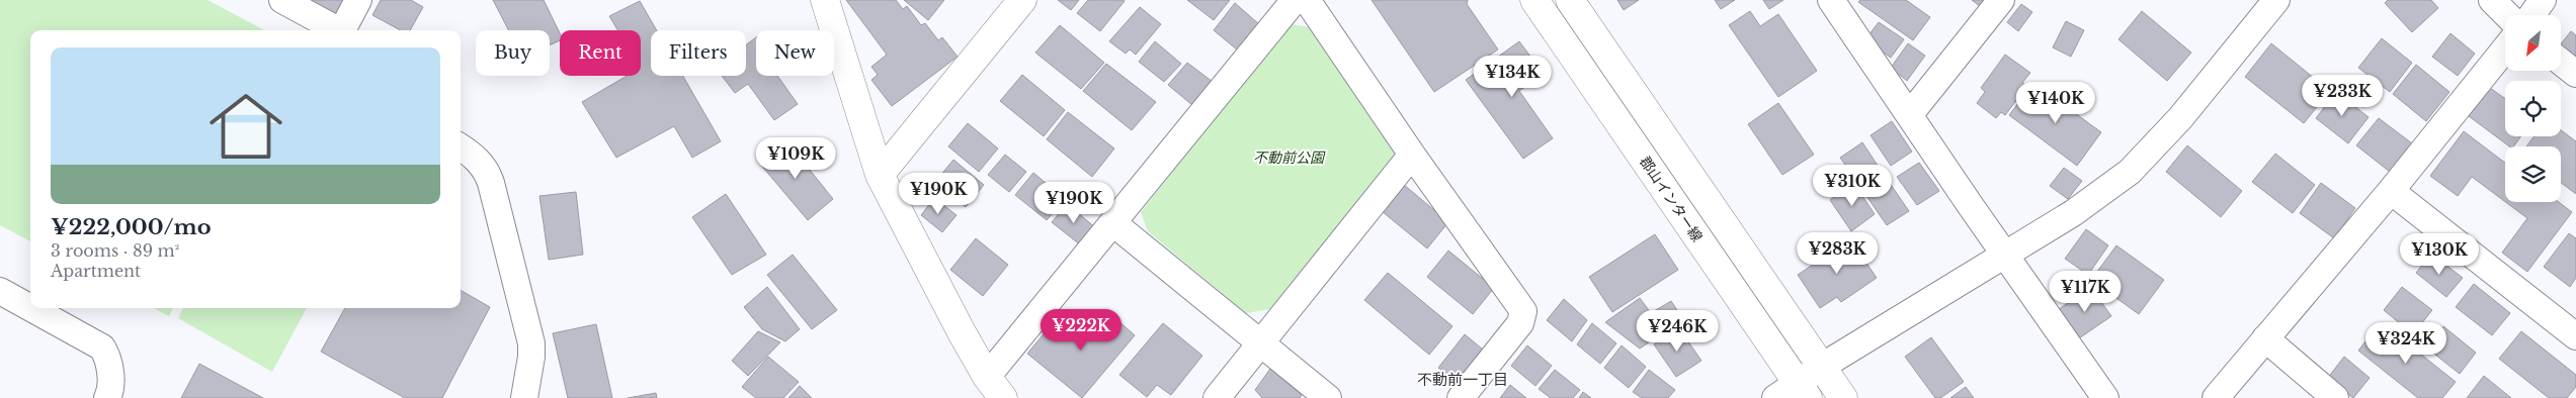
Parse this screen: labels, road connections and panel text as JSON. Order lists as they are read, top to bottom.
{
  "streets": {
    "street": ["郡山インター線"]
  },
  "districts": ["不動前一丁目"],
  "parks": ["不動前公園"],
  "north": "bottom left",
  "page": {
    "chip": [
      "Buy",
      "Rent",
      "Filters",
      "New"
    ],
    "list": [
      {
        "name": "¥222,000/mo",
        "note": "3 rooms · 89 m² · Apartment"
      }
    ],
    "price": [
      "¥134K",
      "¥233K",
      "¥140K",
      "¥109K",
      "¥310K",
      "¥190K",
      "¥190K",
      "¥283K",
      "¥130K",
      "¥117K",
      "¥222K",
      "¥246K",
      "¥324K"
    ]
  }
}
